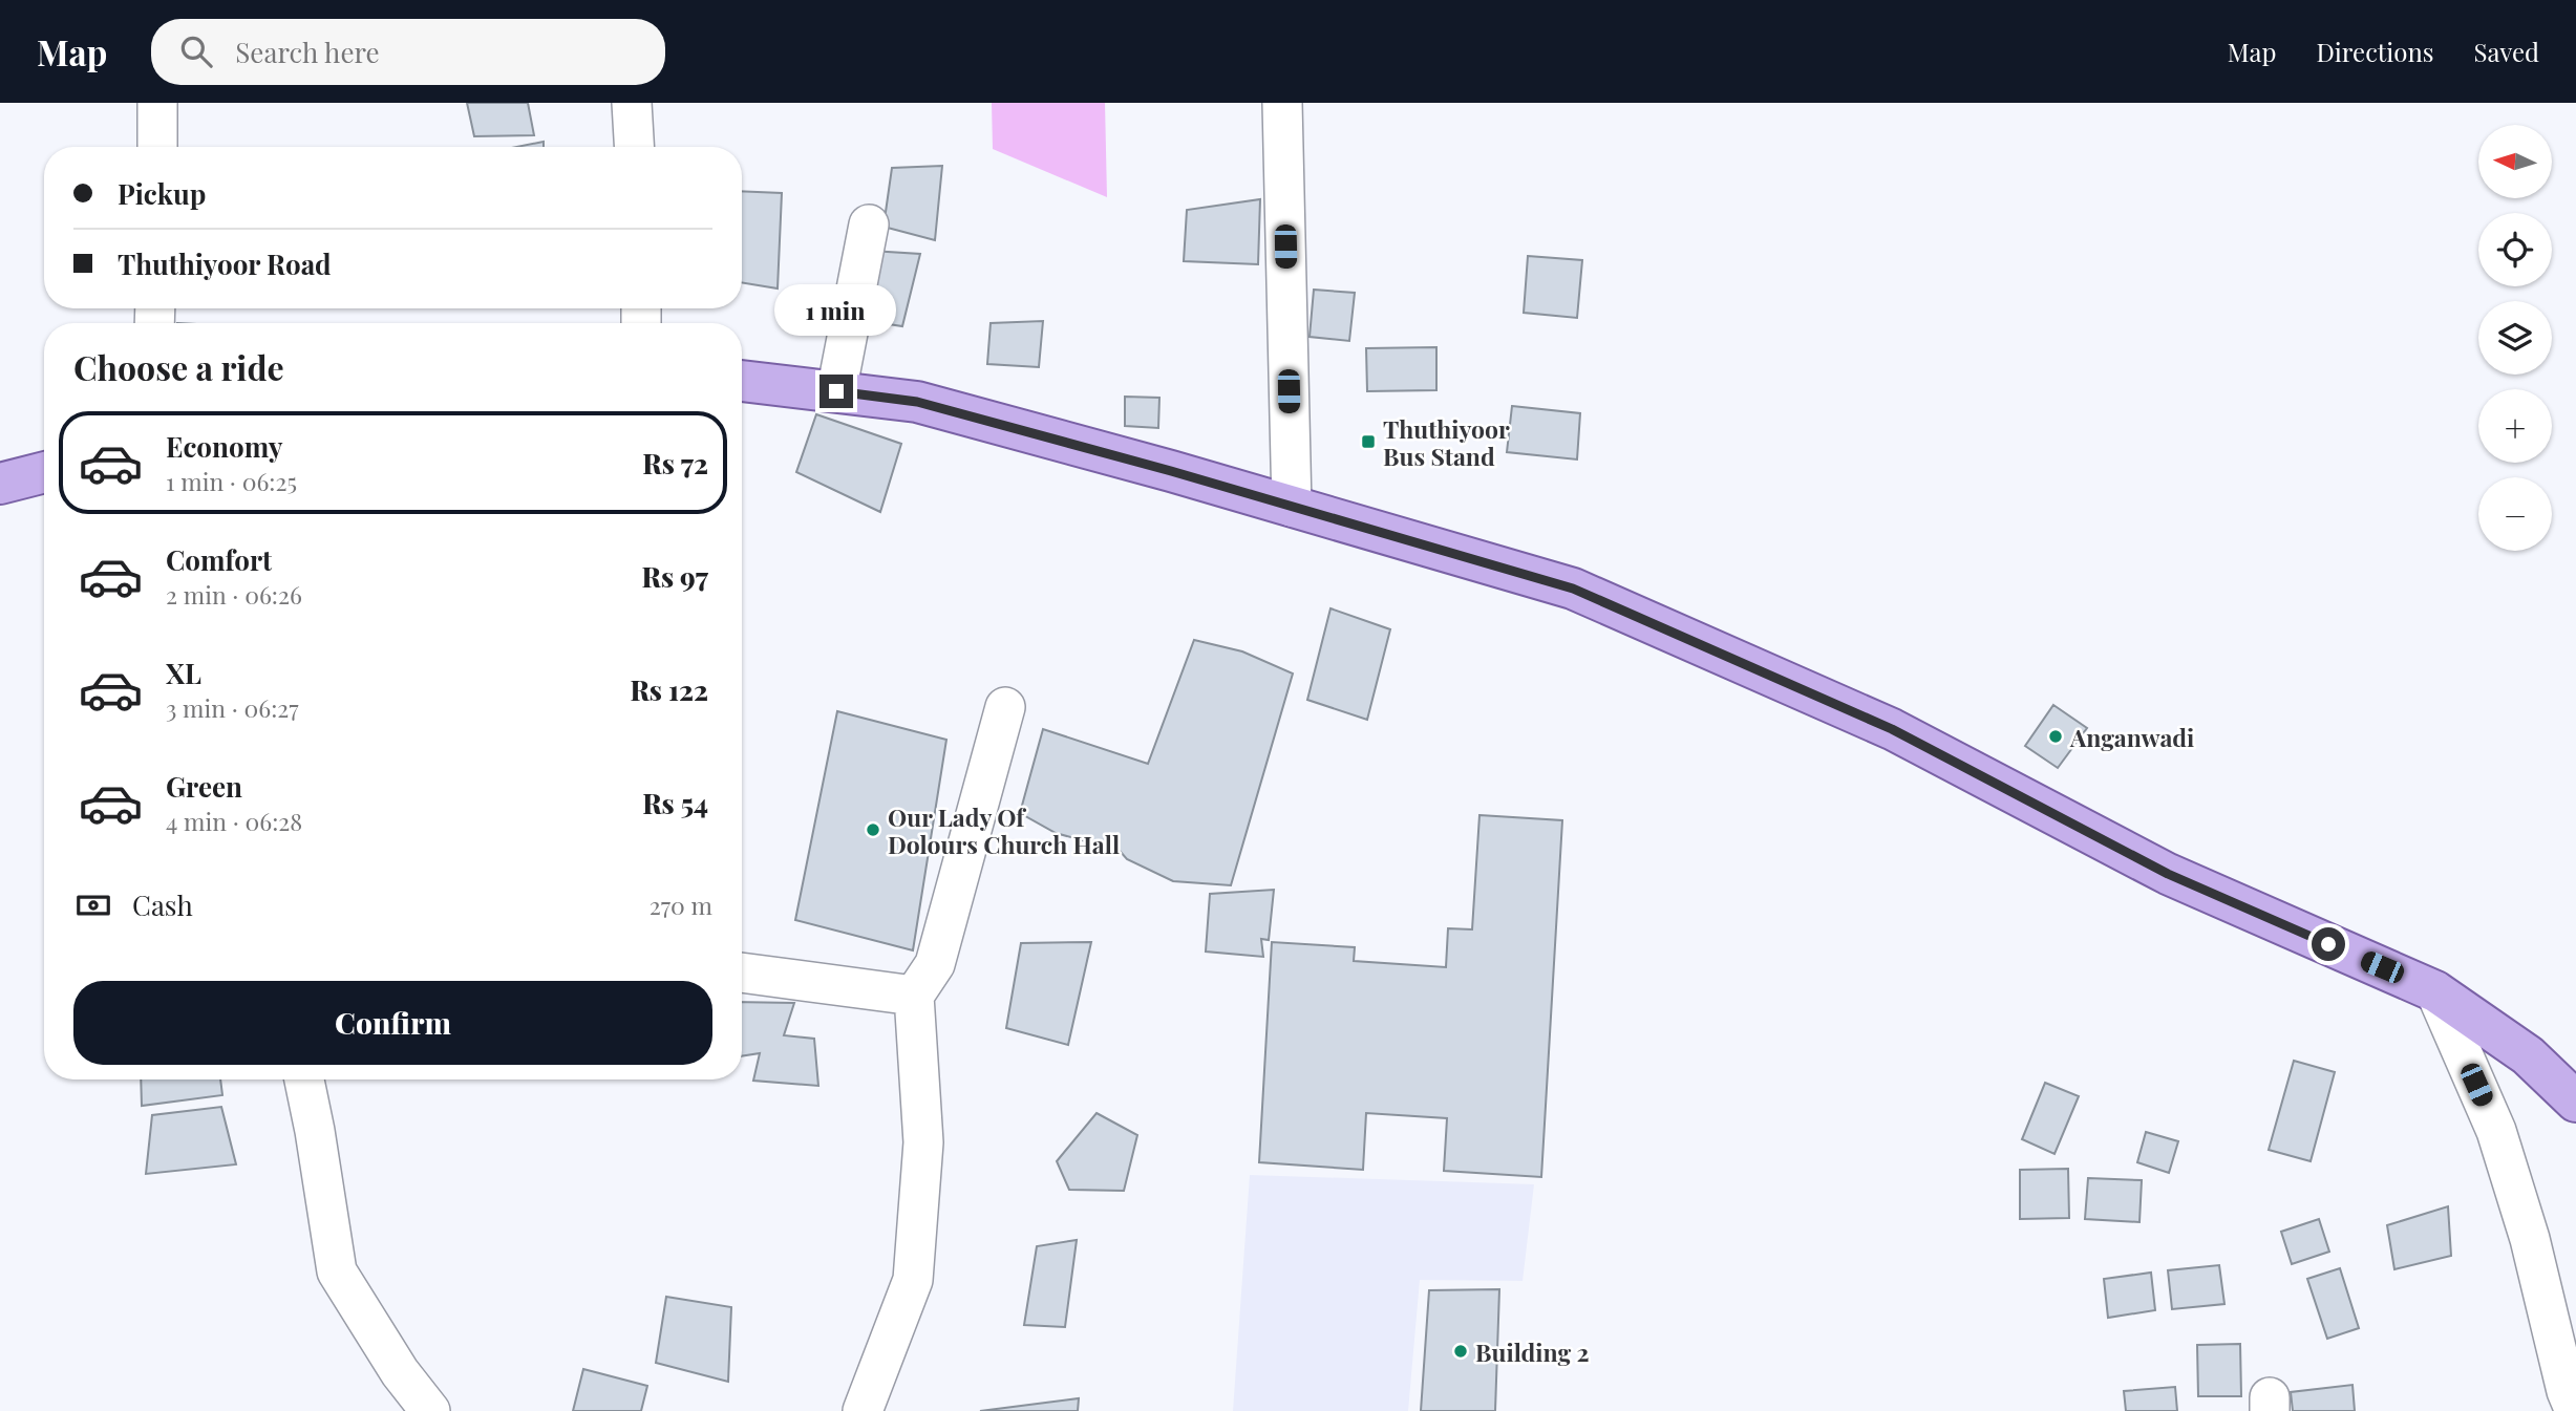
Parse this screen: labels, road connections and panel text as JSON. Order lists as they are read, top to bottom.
{
  "places": {
    "transit": ["Thuthiyoor Bus Stand"],
    "other": ["Anganwadi", "Our Lady Of Dolours Church Hall", "Building 2"]
  },
  "north": "left",
  "page": {
    "header": "Map",
    "search": "Search here",
    "nav": ["Map", "Directions", "Saved"],
    "map_buttons": ["+", "−"],
    "banner": ["Pickup", "Thuthiyoor Road"],
    "bubble": "1 min",
    "heading": "Choose a ride",
    "list": [
      {
        "name": "Economy",
        "note": "1 min · 06:25",
        "value": "Rs 72"
      },
      {
        "name": "Comfort",
        "note": "2 min · 06:26",
        "value": "Rs 97"
      },
      {
        "name": "XL",
        "note": "3 min · 06:27",
        "value": "Rs 122"
      },
      {
        "name": "Green",
        "note": "4 min · 06:28",
        "value": "Rs 54"
      }
    ],
    "pay": ["Cash", "270 m"],
    "buttons": "Confirm"
  }
}
